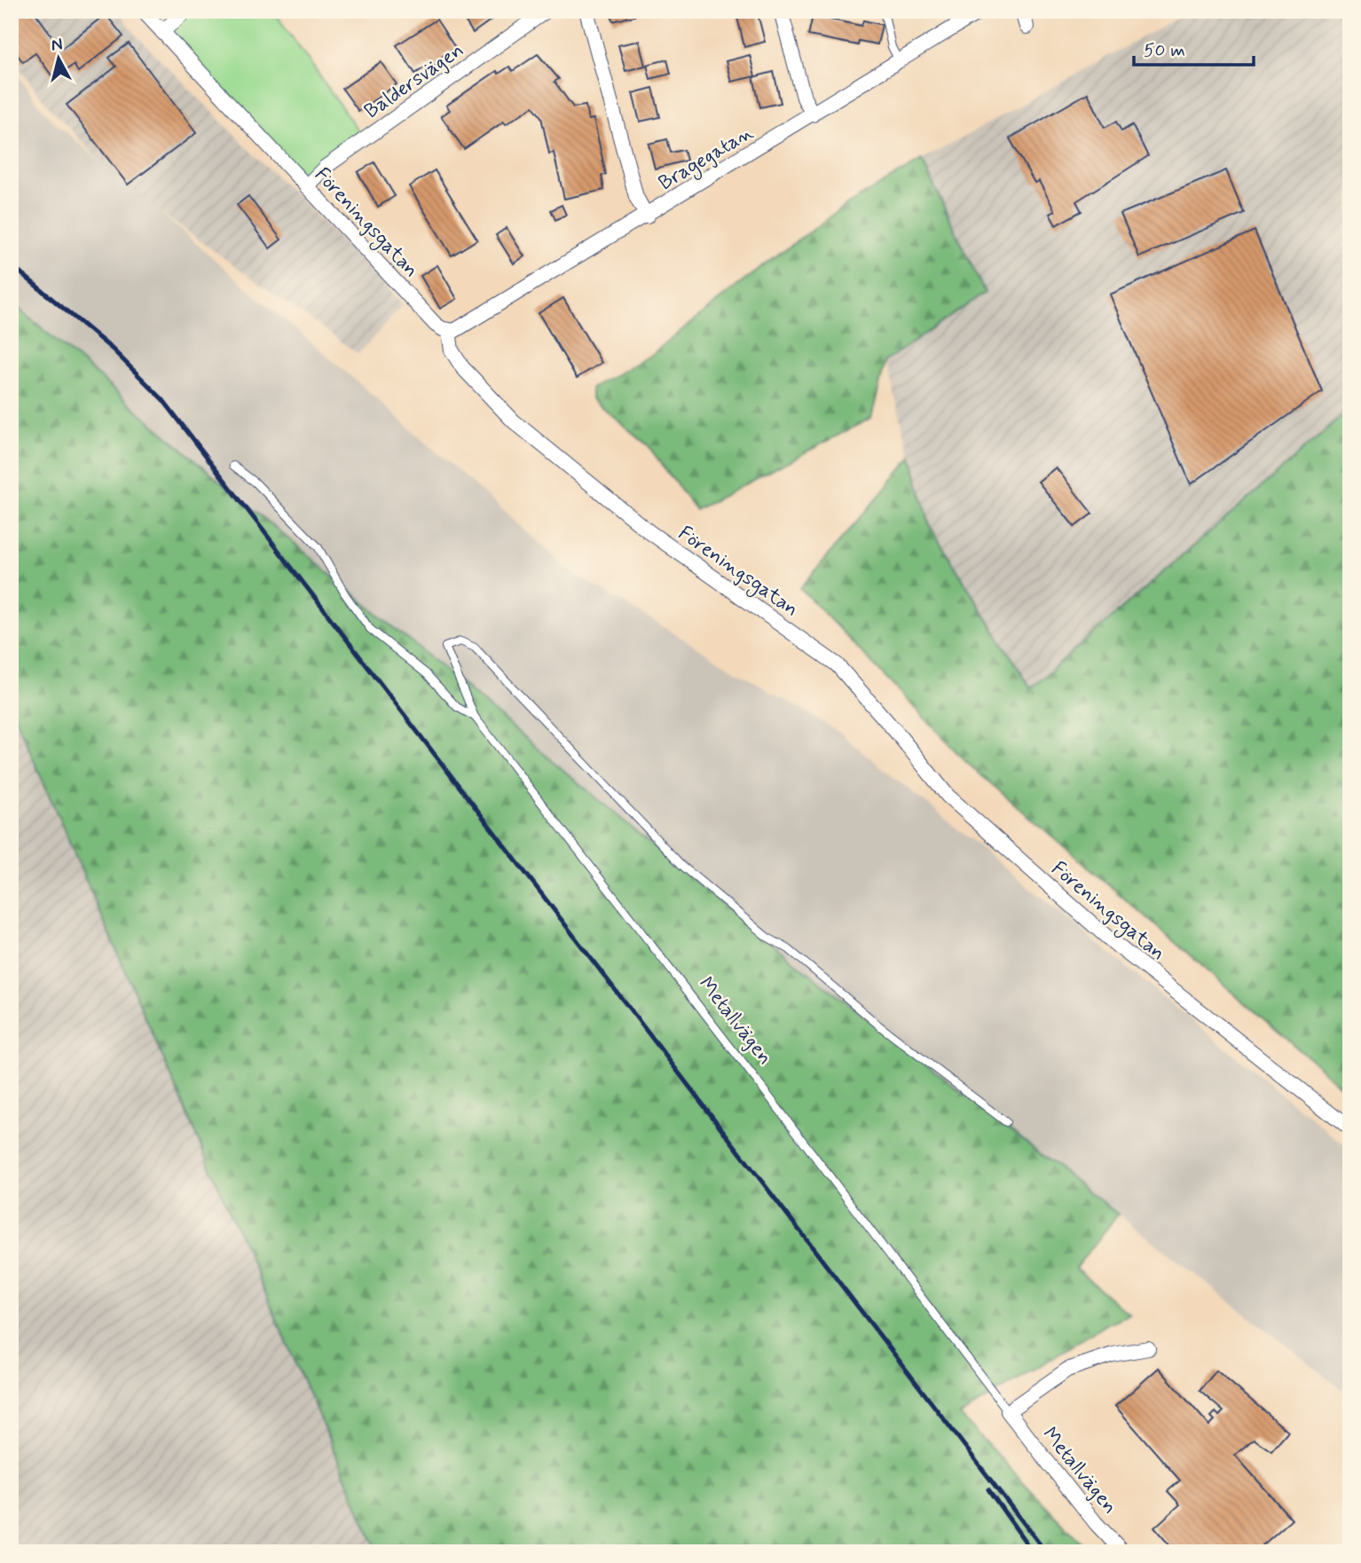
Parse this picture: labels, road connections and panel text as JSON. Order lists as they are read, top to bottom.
{
  "streets": {
    "street": [
      "Baldersvägen",
      "Bragegatan",
      "Föreningsgatan",
      "Metallvägen"
    ]
  },
  "crossings": [
    ["Baldersvägen", "Föreningsgatan"],
    ["Bragegatan", "Föreningsgatan"]
  ],
  "scale_bar": "50 m",
  "north": "top"
}
